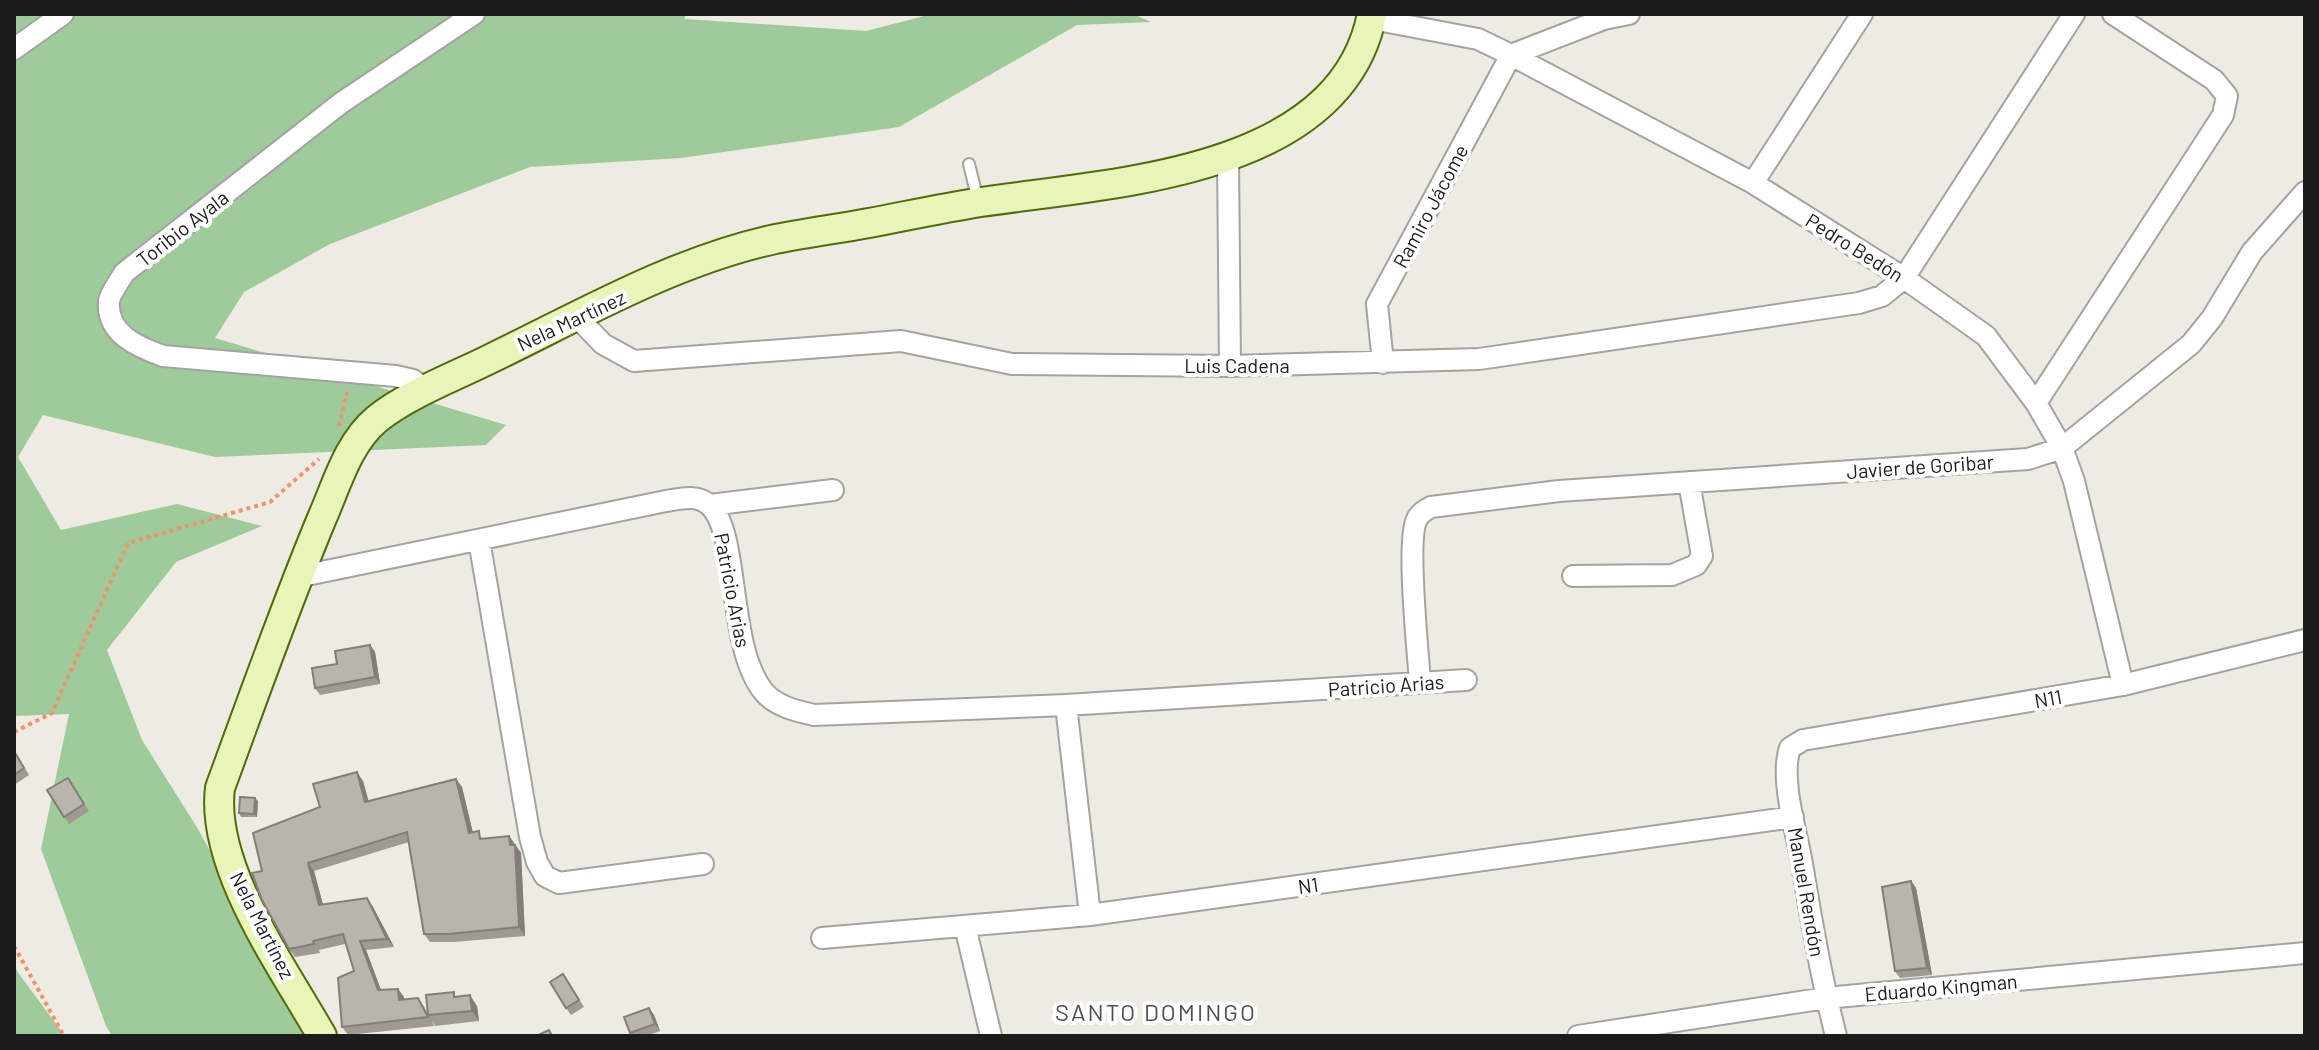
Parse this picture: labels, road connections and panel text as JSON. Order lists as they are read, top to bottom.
{
  "streets": {
    "main road": ["Nela Martínez"],
    "street": [
      "Ramiro Jácome",
      "Toribio Ayala",
      "Pedro Bedón",
      "Luis Cadena",
      "Javier de Goribar",
      "Patricio Arias",
      "N11",
      "N1",
      "Manuel Rendón",
      "Eduardo Kingman"
    ]
  },
  "crossings": [
    ["Ramiro Jácome", "Pedro Bedón"],
    ["Ramiro Jácome", "Luis Cadena"],
    ["Toribio Ayala", "Nela Martínez"],
    ["Pedro Bedón", "Nela Martínez"],
    ["Pedro Bedón", "Luis Cadena"],
    ["Pedro Bedón", "Javier de Goribar"],
    ["Pedro Bedón", "N11"],
    ["Nela Martínez", "Luis Cadena"],
    ["Javier de Goribar", "Patricio Arias"],
    ["N11", "Manuel Rendón"],
    ["N1", "Manuel Rendón"],
    ["Manuel Rendón", "Eduardo Kingman"]
  ],
  "districts": ["SANTO DOMINGO"]
}
